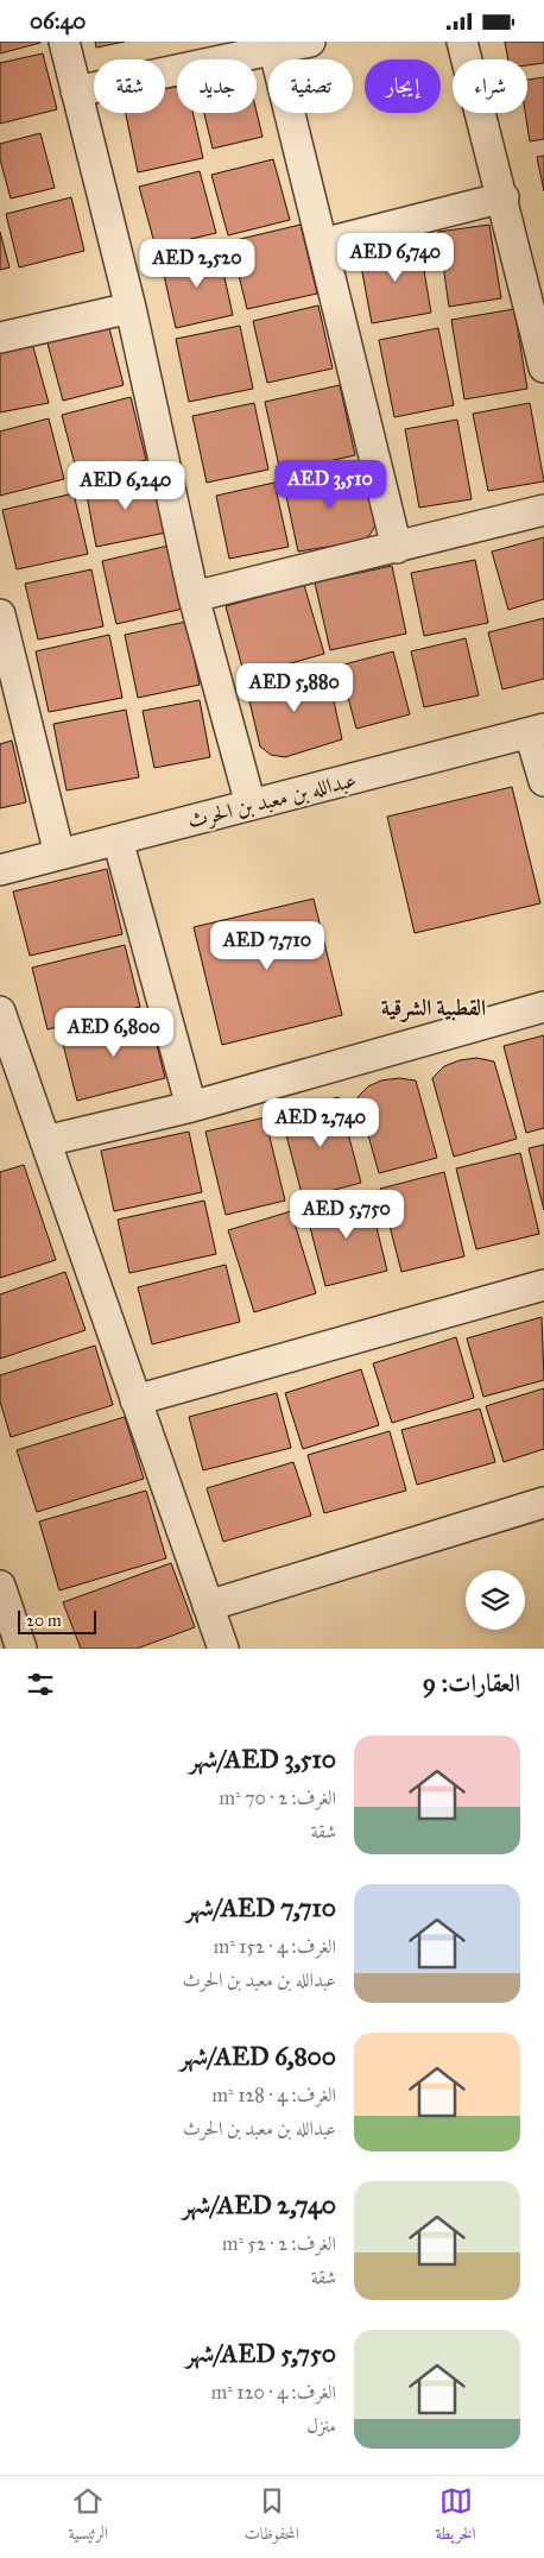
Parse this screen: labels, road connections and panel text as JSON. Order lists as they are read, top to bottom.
{
  "streets": {
    "street": ["عبدالله بن معبد بن الحرث"]
  },
  "districts": ["القطبية الشرقية"],
  "scale_bar": "20 m",
  "page": {
    "status": "06:40",
    "chip": [
      "شراء",
      "إيجار",
      "تصفية",
      "جديد",
      "شقة"
    ],
    "price": [
      "AED 6,740",
      "AED 2,520",
      "AED 3,510",
      "AED 6,240",
      "AED 5,880",
      "AED 7,710",
      "AED 6,800",
      "AED 2,740",
      "AED 5,750"
    ],
    "scale": "20 m",
    "heading": "العقارات: 9",
    "list": [
      {
        "name": "AED 3,510/شهر",
        "note": "الغرف: 2 · 70 m² · شقة"
      },
      {
        "name": "AED 7,710/شهر",
        "note": "الغرف: 4 · 152 m² · عبدالله بن معبد بن الحرث"
      },
      {
        "name": "AED 6,800/شهر",
        "note": "الغرف: 4 · 128 m² · عبدالله بن معبد بن الحرث"
      },
      {
        "name": "AED 2,740/شهر",
        "note": "الغرف: 2 · 52 m² · شقة"
      },
      {
        "name": "AED 5,750/شهر",
        "note": "الغرف: 4 · 120 m² · منزل"
      }
    ],
    "tabs": ["الخريطة", "المحفوظات", "الرئيسية"]
  }
}
